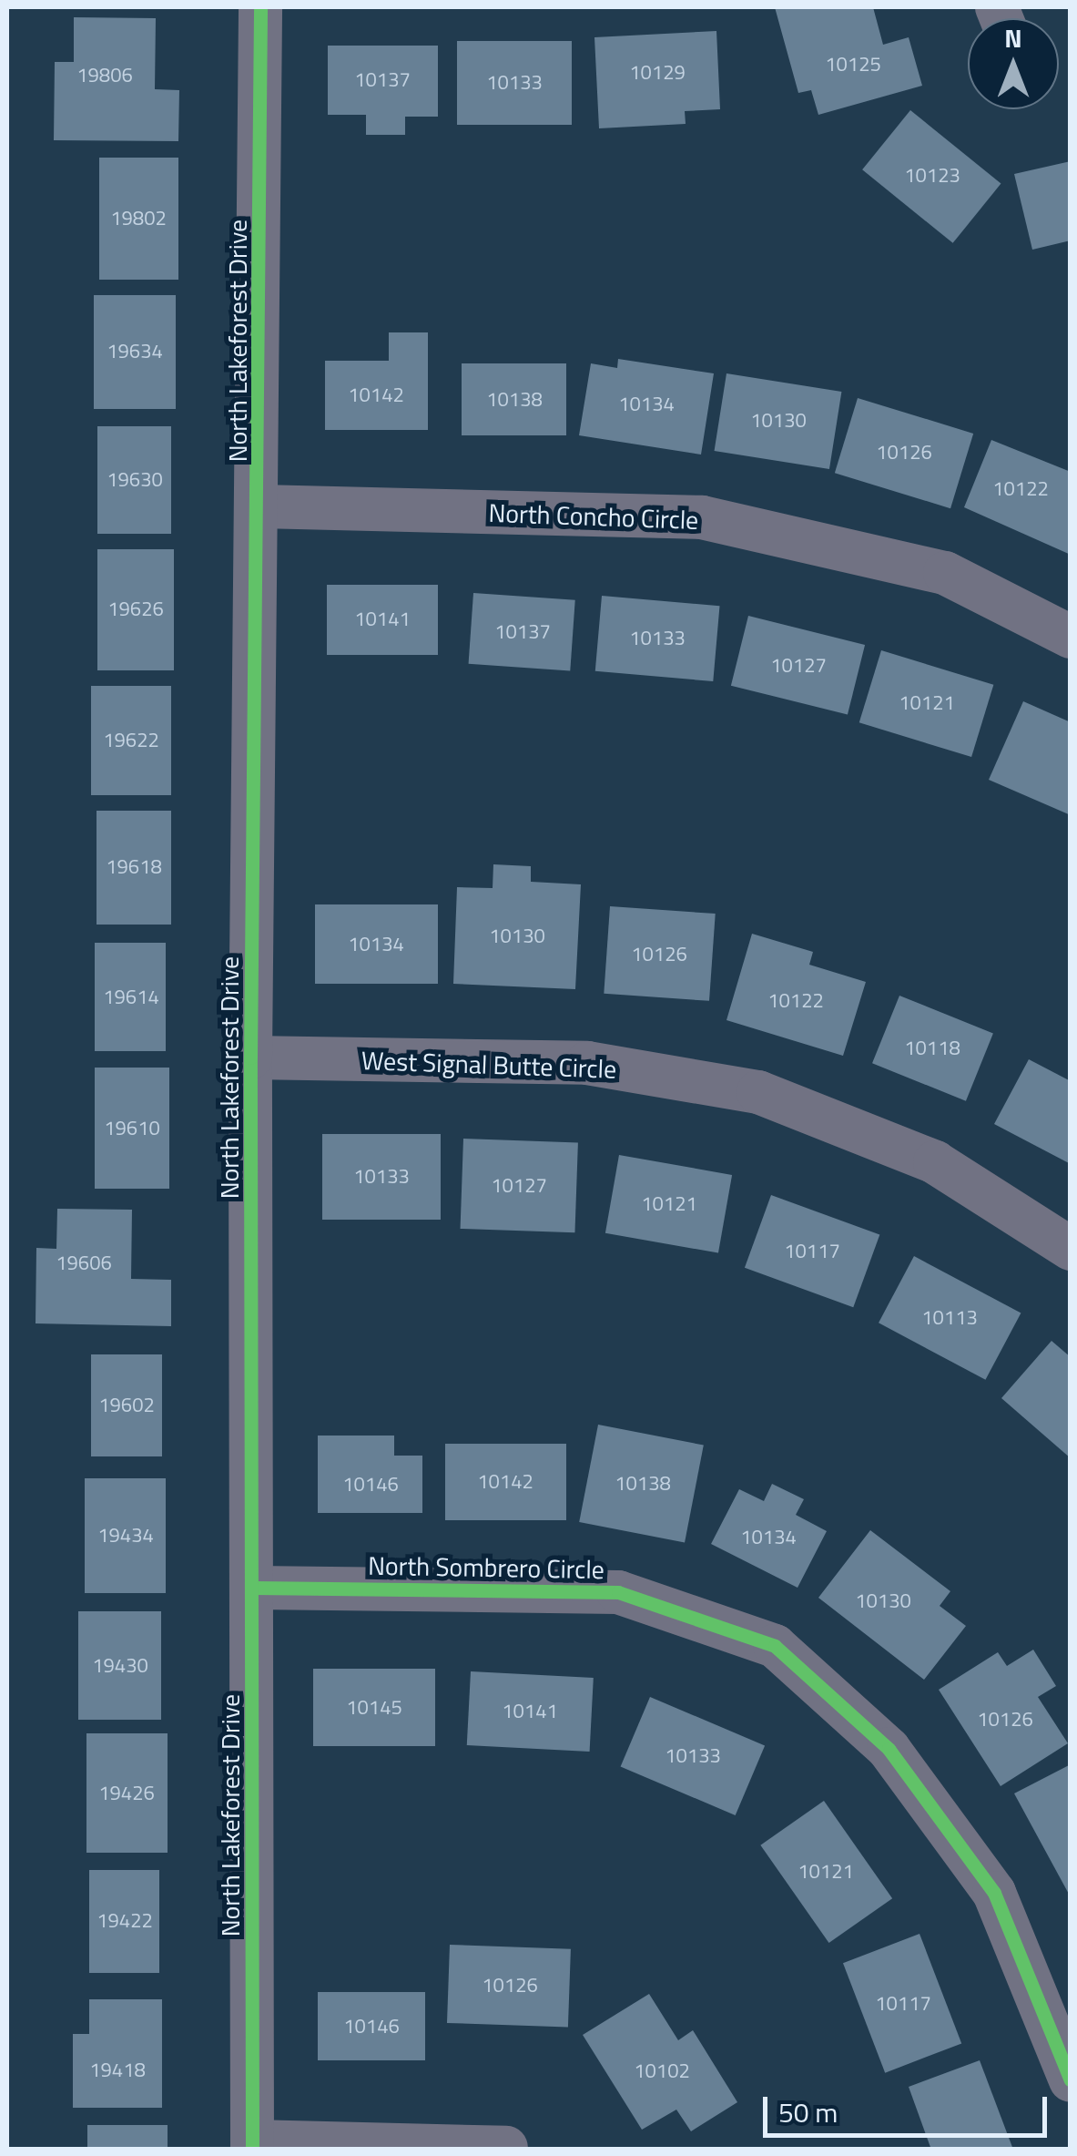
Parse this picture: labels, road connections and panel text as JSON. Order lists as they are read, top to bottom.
{
  "streets": {
    "street": [
      "North Lakeforest Drive",
      "North Concho Circle",
      "West Signal Butte Circle",
      "North Sombrero Circle"
    ]
  },
  "crossings": [
    ["North Lakeforest Drive", "North Concho Circle"],
    ["North Lakeforest Drive", "West Signal Butte Circle"],
    ["North Lakeforest Drive", "North Sombrero Circle"]
  ],
  "house_numbers": [
    "10125",
    "10129",
    "19806",
    "10137",
    "10133",
    "10123",
    "19802",
    "19634",
    "10142",
    "10138",
    "10134",
    "10130",
    "10126",
    "19630",
    "10122",
    "19626",
    "10141",
    "10137",
    "10133",
    "10127",
    "10121",
    "19622",
    "19618",
    "10130",
    "10134",
    "10126",
    "19614",
    "10122",
    "10118",
    "19610",
    "10133",
    "10127",
    "10121",
    "10117",
    "19606",
    "10113",
    "19602",
    "10142",
    "10138",
    "10146",
    "19434",
    "10134",
    "10130",
    "19430",
    "10145",
    "10141",
    "10126",
    "10133",
    "19426",
    "10121",
    "19422",
    "10126",
    "10117",
    "10146",
    "19418",
    "10102"
  ],
  "scale_bar": "50 m",
  "north": "top"
}
